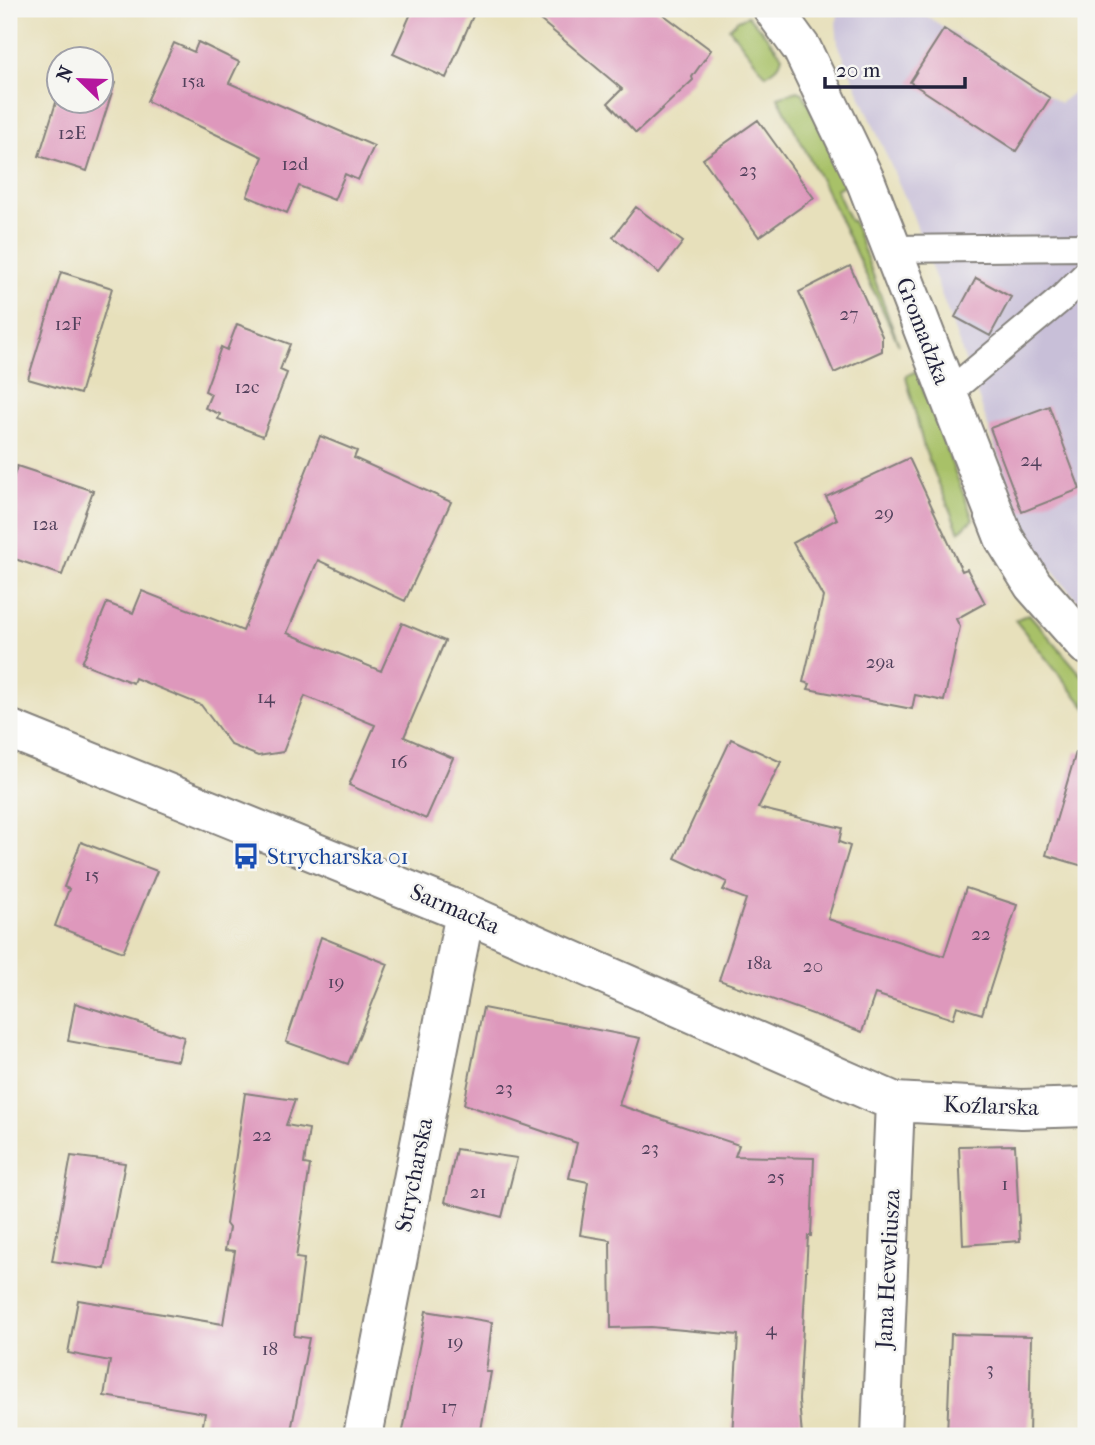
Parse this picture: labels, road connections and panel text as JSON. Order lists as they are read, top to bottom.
{
  "streets": {
    "street": [
      "Gromadzka",
      "Sarmacka",
      "Koźlarska",
      "Strycharska",
      "Jana Heweliusza"
    ]
  },
  "crossings": [
    ["Sarmacka", "Koźlarska"],
    ["Sarmacka", "Strycharska"],
    ["Sarmacka", "Jana Heweliusza"],
    ["Koźlarska", "Jana Heweliusza"]
  ],
  "places": {
    "bus stop": ["Strycharska 01"]
  },
  "house_numbers": [
    "15a",
    "12E",
    "12d",
    "23",
    "27",
    "12F",
    "12c",
    "24",
    "29",
    "12a",
    "29a",
    "14",
    "16",
    "15",
    "22",
    "18a",
    "20",
    "19",
    "23",
    "22",
    "23",
    "25",
    "1",
    "21",
    "4",
    "19",
    "18",
    "3",
    "17"
  ],
  "scale_bar": "20 m",
  "north": "top left"
}
